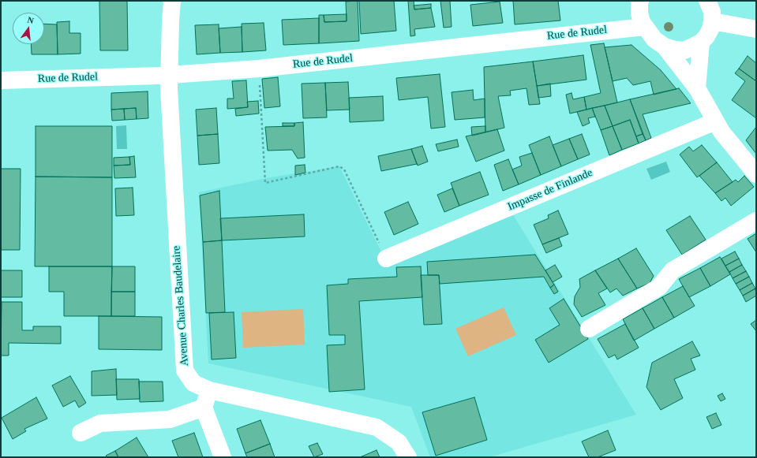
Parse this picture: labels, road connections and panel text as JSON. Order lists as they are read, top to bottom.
{
  "streets": {
    "street": ["Rue de Rudel", "Impasse de Finlande", "Avenue Charles Baudelaire"]
  },
  "crossings": [
    ["Rue de Rudel", "Avenue Charles Baudelaire"]
  ],
  "north": "top"
}
